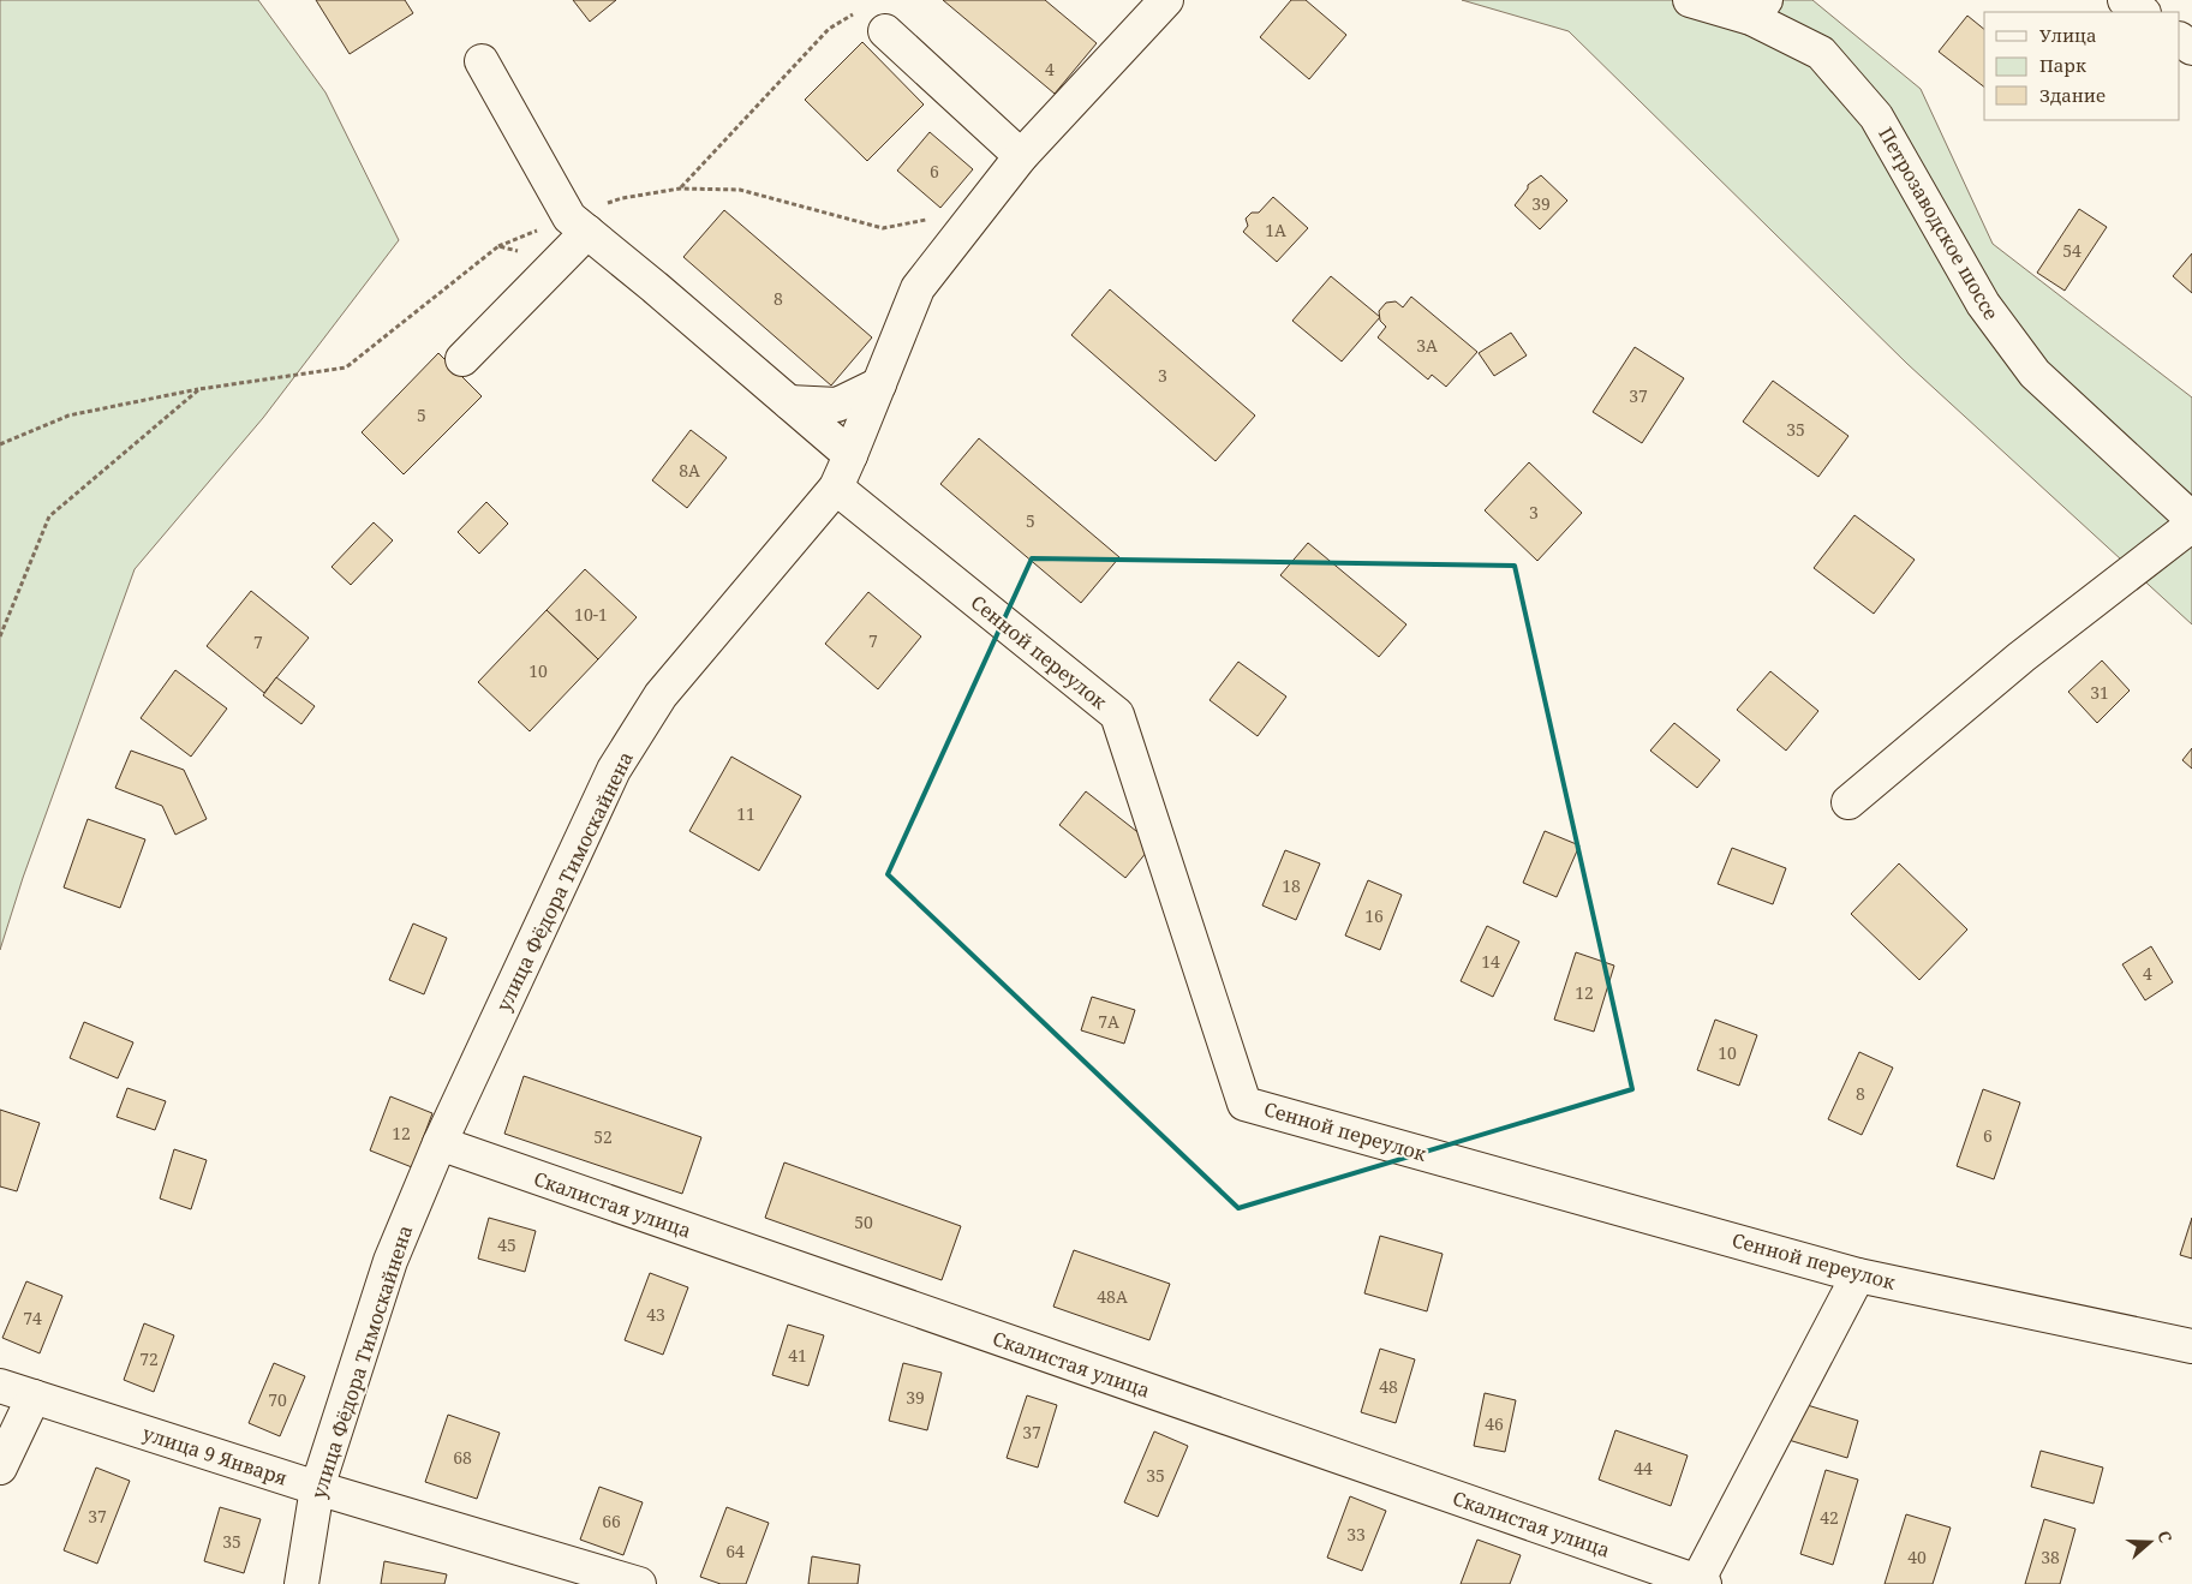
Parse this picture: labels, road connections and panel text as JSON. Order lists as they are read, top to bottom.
{
  "streets": {
    "street": [
      "Петрозаводское шоссе",
      "Сенной переулок",
      "улица Фёдора Тимоскайнена",
      "Скалистая улица",
      "улица 9 Января"
    ]
  },
  "crossings": [
    ["Сенной переулок", "улица Фёдора Тимоскайнена"],
    ["улица Фёдора Тимоскайнена", "Скалистая улица"],
    ["улица Фёдора Тимоскайнена", "улица 9 Января"]
  ],
  "house_numbers": [
    "4",
    "6",
    "39",
    "1А",
    "54",
    "8",
    "3А",
    "3",
    "37",
    "5",
    "35",
    "8А",
    "3",
    "5",
    "10-1",
    "7",
    "7",
    "10",
    "31",
    "11",
    "18",
    "16",
    "14",
    "4",
    "12",
    "7А",
    "10",
    "8",
    "12",
    "6",
    "52",
    "50",
    "45",
    "48А",
    "43",
    "74",
    "41",
    "72",
    "48",
    "39",
    "70",
    "46",
    "37",
    "68",
    "44",
    "35",
    "37",
    "42",
    "66",
    "33",
    "35",
    "64",
    "40",
    "38"
  ],
  "legend": ["Улица", "Парк", "Здание"],
  "north": "right"
}
